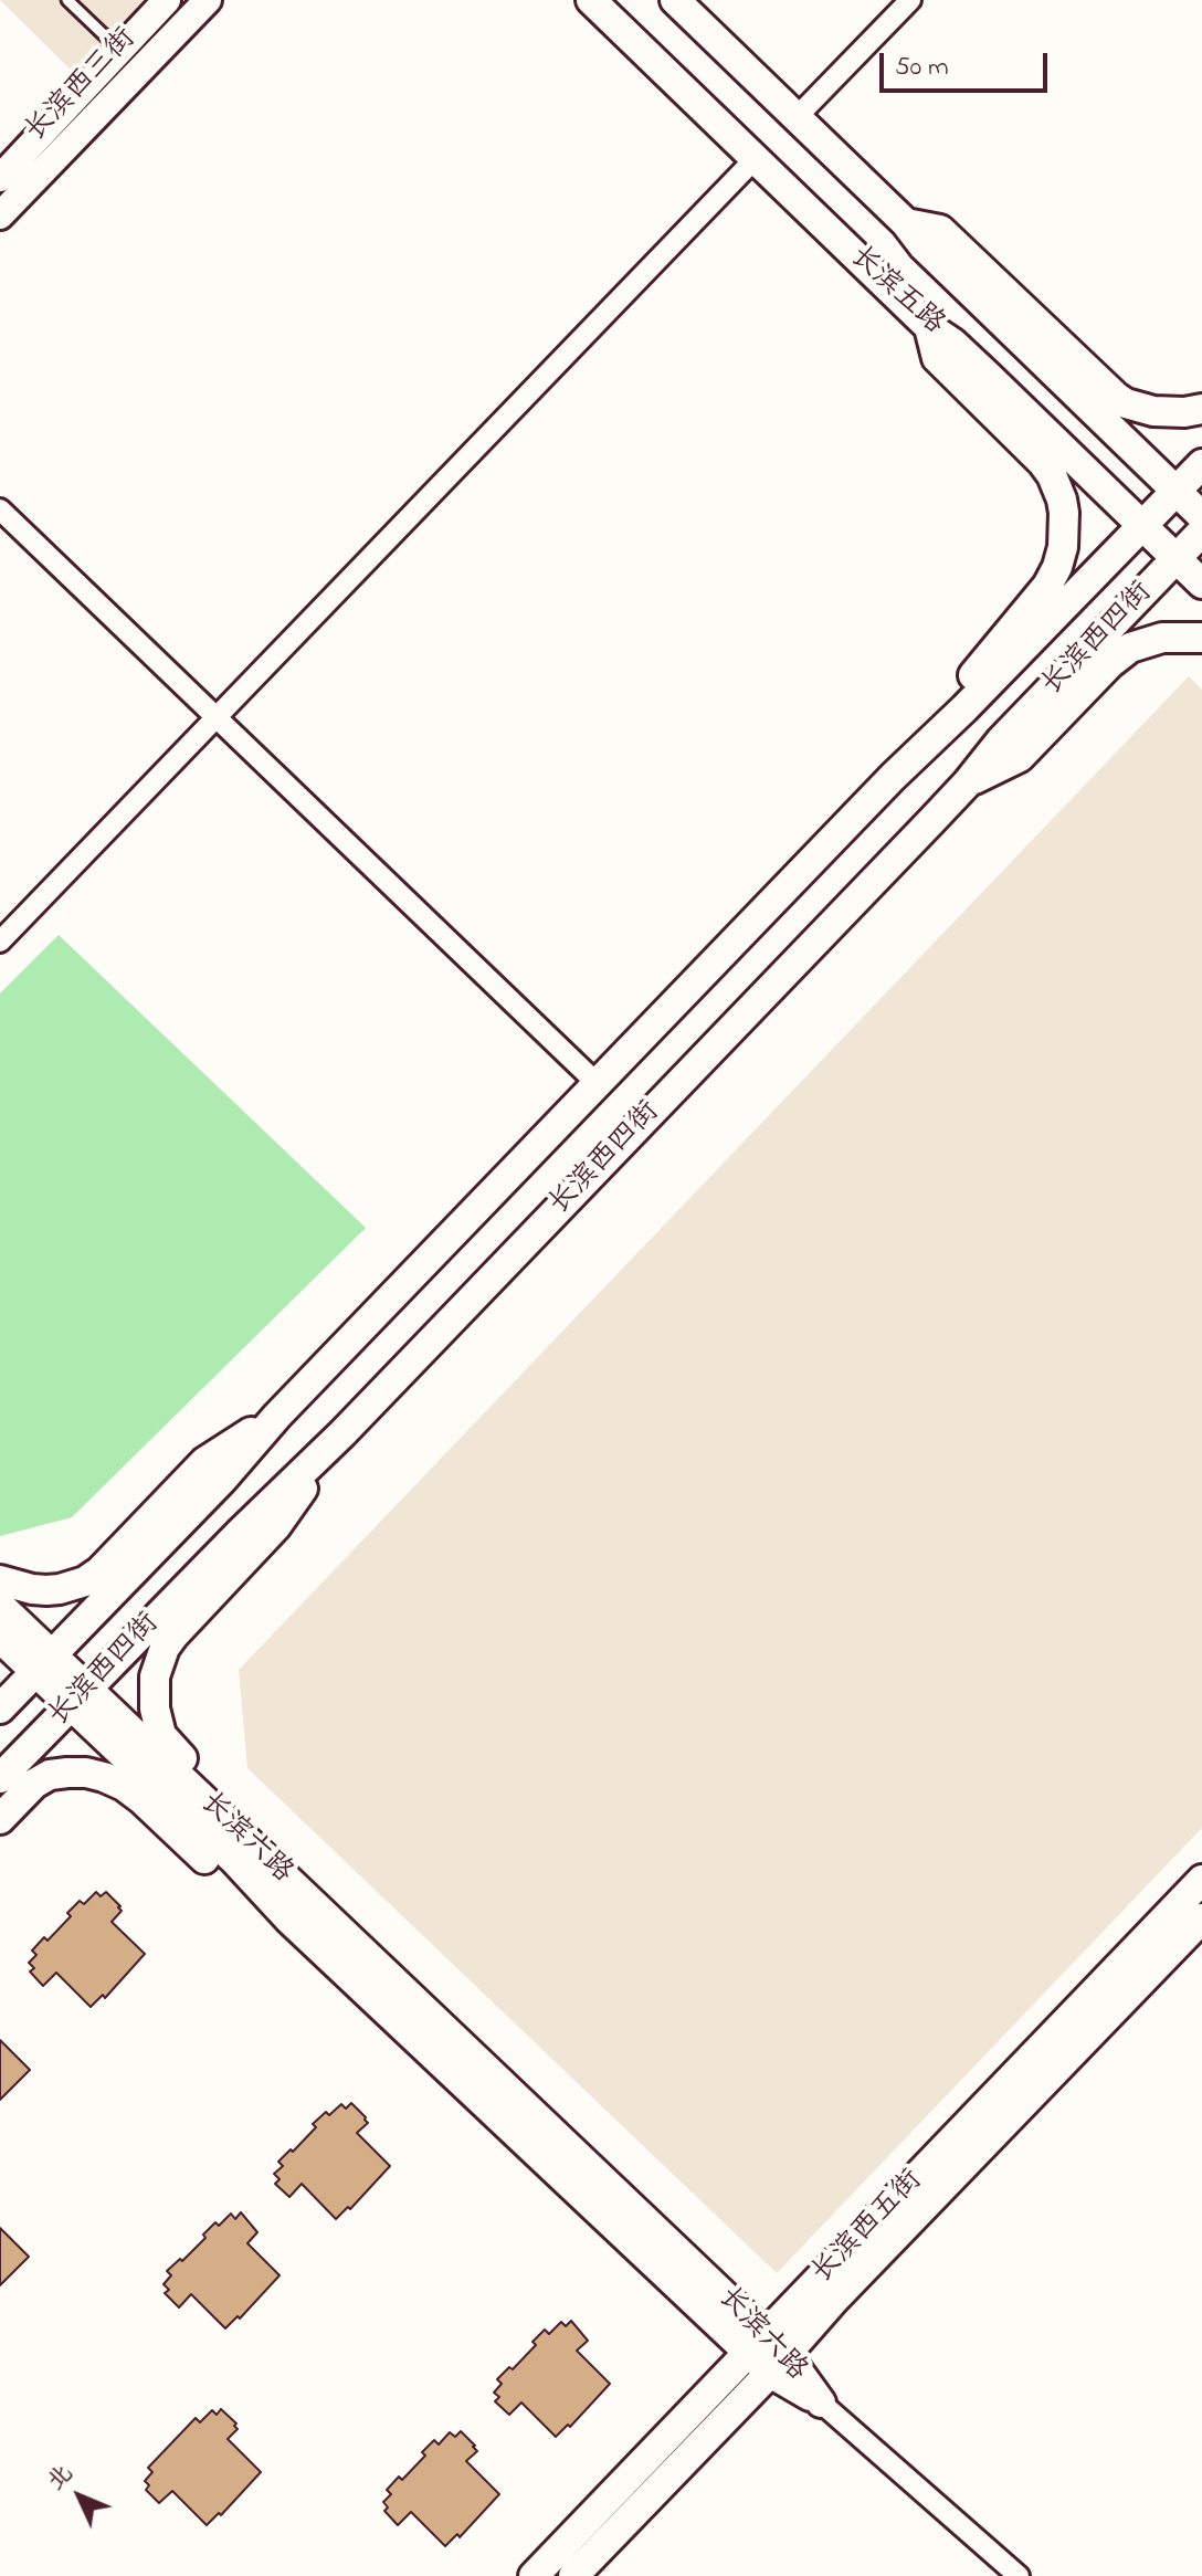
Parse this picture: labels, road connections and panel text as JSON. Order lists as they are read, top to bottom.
{
  "streets": {
    "main road": [
      "长滨五路",
      "长滨西四街",
      "长滨六路",
      "长滨西五街"
    ],
    "street": ["长滨西三街"]
  },
  "crossings": [
    ["长滨五路", "长滨西四街"],
    ["长滨西四街", "长滨六路"],
    ["长滨六路", "长滨西五街"]
  ],
  "scale_bar": "50 m",
  "north": "top left"
}
